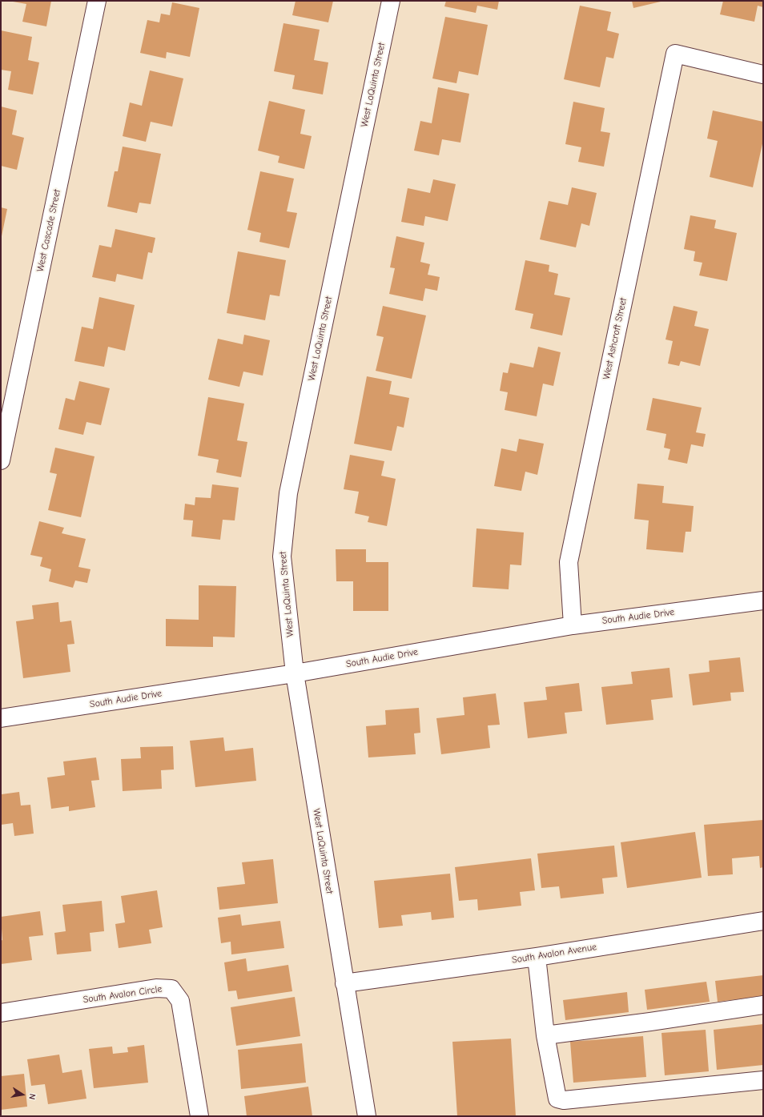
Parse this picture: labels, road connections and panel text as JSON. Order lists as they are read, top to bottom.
{
  "streets": {
    "street": [
      "West LaQuinta Street",
      "West Cascade Street",
      "West Ashcroft Street",
      "South Audie Drive",
      "South Avalon Avenue",
      "South Avalon Circle"
    ]
  },
  "crossings": [
    ["West LaQuinta Street", "South Audie Drive"],
    ["West LaQuinta Street", "South Avalon Avenue"],
    ["West Ashcroft Street", "South Audie Drive"]
  ],
  "north": "right"
}
